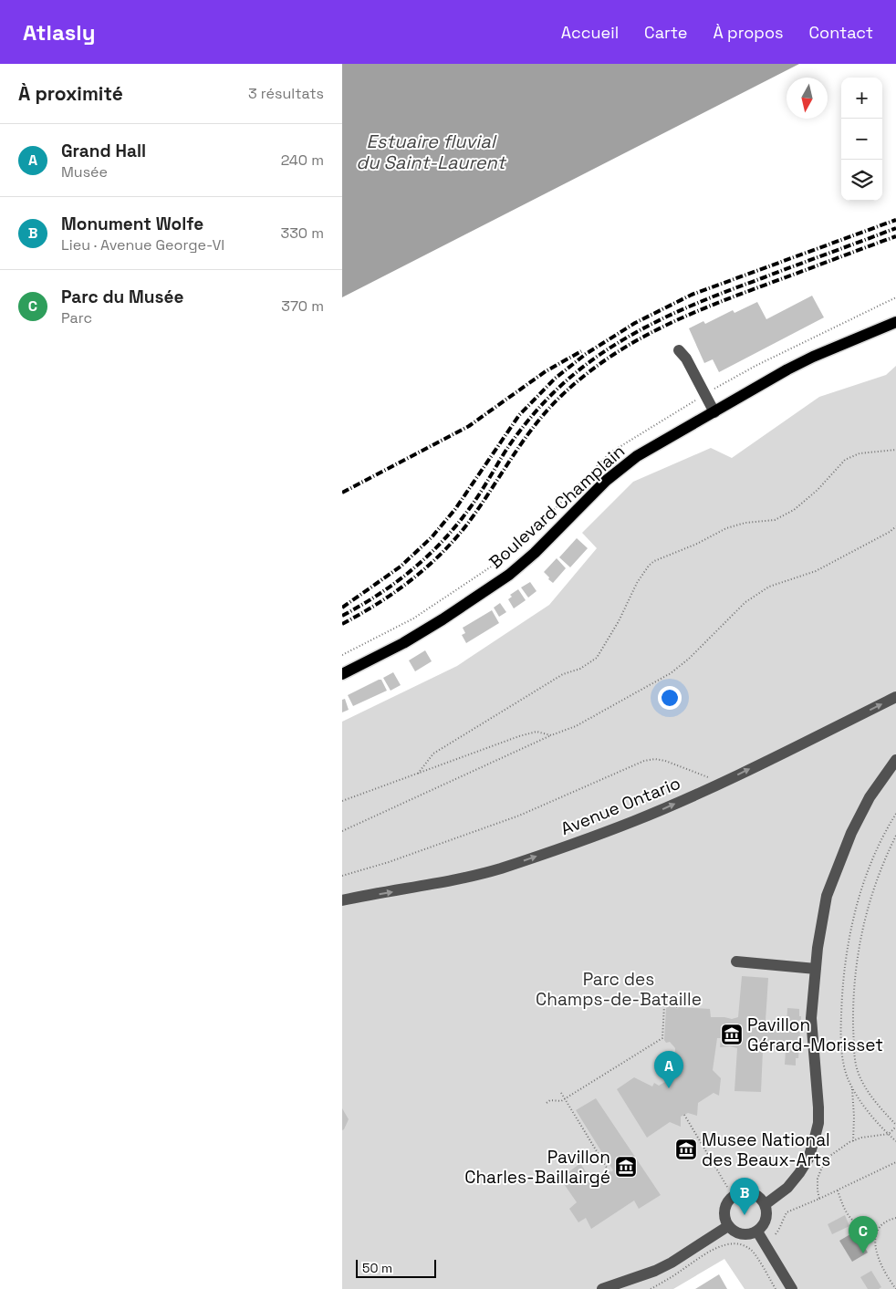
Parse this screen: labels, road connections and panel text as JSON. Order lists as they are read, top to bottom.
{
  "streets": {
    "main road": ["Boulevard Champlain"],
    "street": ["Avenue Ontario"]
  },
  "one_way": ["Avenue Ontario"],
  "water": ["Estuaire fluvial du Saint-Laurent"],
  "parks": ["Parc des Champs-de-Bataille"],
  "places": {
    "museum": ["Pavillon Gérard-Morisset", "Musee National des Beaux-Arts", "Pavillon Charles-Baillairgé"]
  },
  "scale_bar": "50 m",
  "north": "bottom",
  "page": {
    "header": "Atlasly",
    "nav": [
      "Accueil",
      "Carte",
      "À propos",
      "Contact"
    ],
    "heading": ["À proximité", "3 résultats"],
    "map_buttons": ["+", "−"],
    "list": [
      {
        "mark": "A",
        "name": "Grand Hall",
        "note": "Musée",
        "value": "240 m"
      },
      {
        "mark": "B",
        "name": "Monument Wolfe",
        "note": "Lieu · Avenue George-VI",
        "value": "330 m"
      },
      {
        "mark": "C",
        "name": "Parc du Musée",
        "note": "Parc",
        "value": "370 m"
      }
    ],
    "pins": ["A", "B", "C"],
    "scale": "50 m"
  }
}
